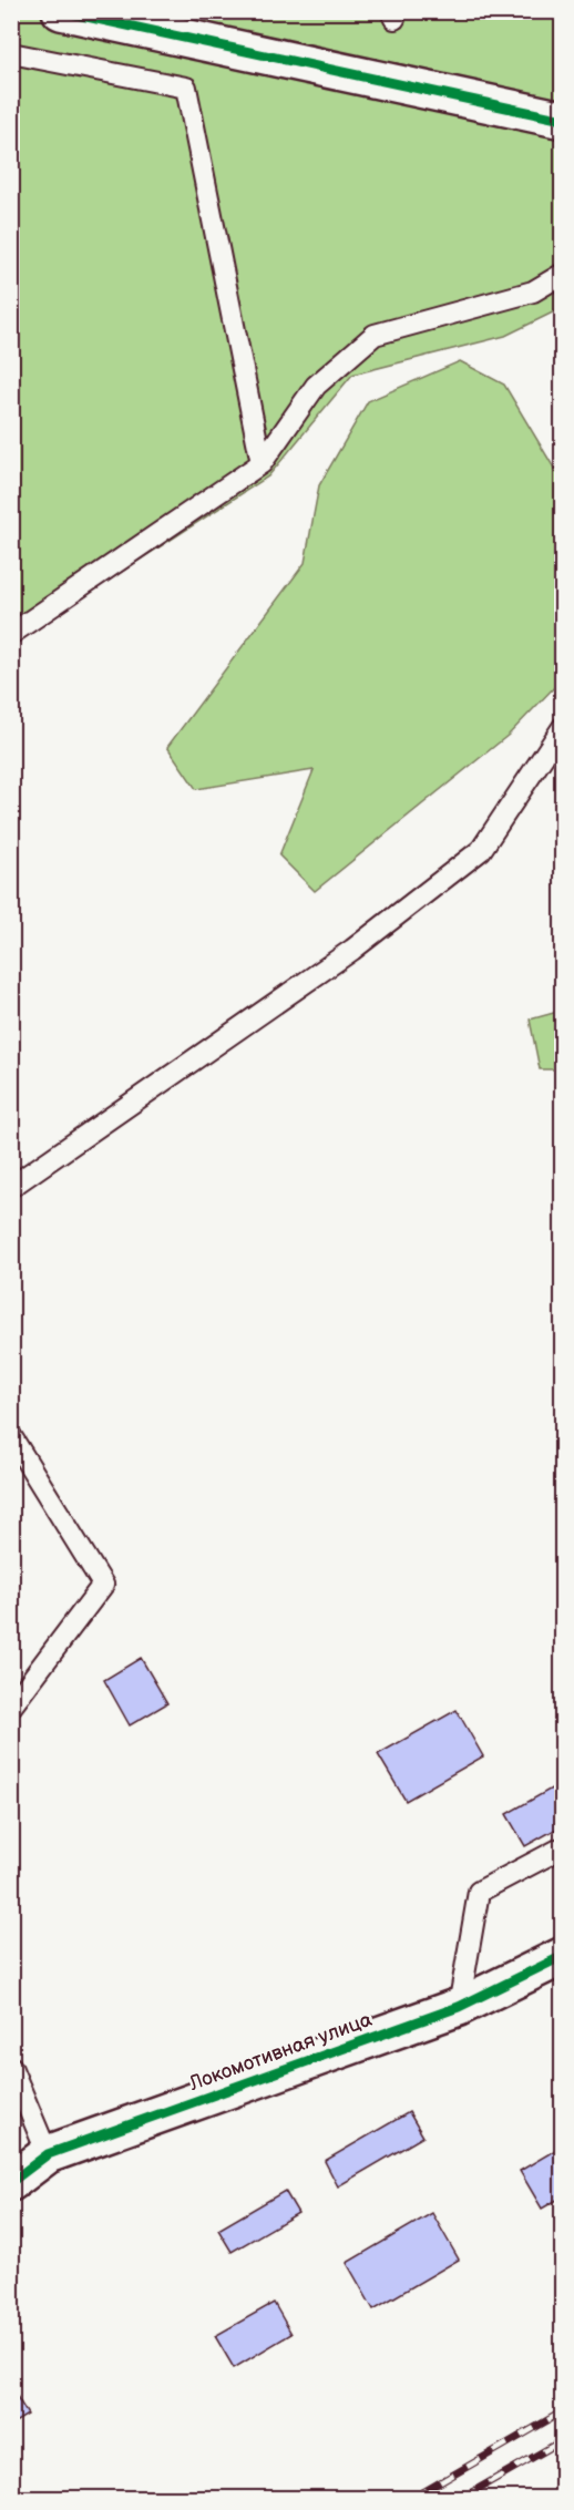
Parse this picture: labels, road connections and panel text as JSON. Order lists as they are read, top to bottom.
{
  "streets": {
    "street": ["Локомотивная улица"]
  }
}
